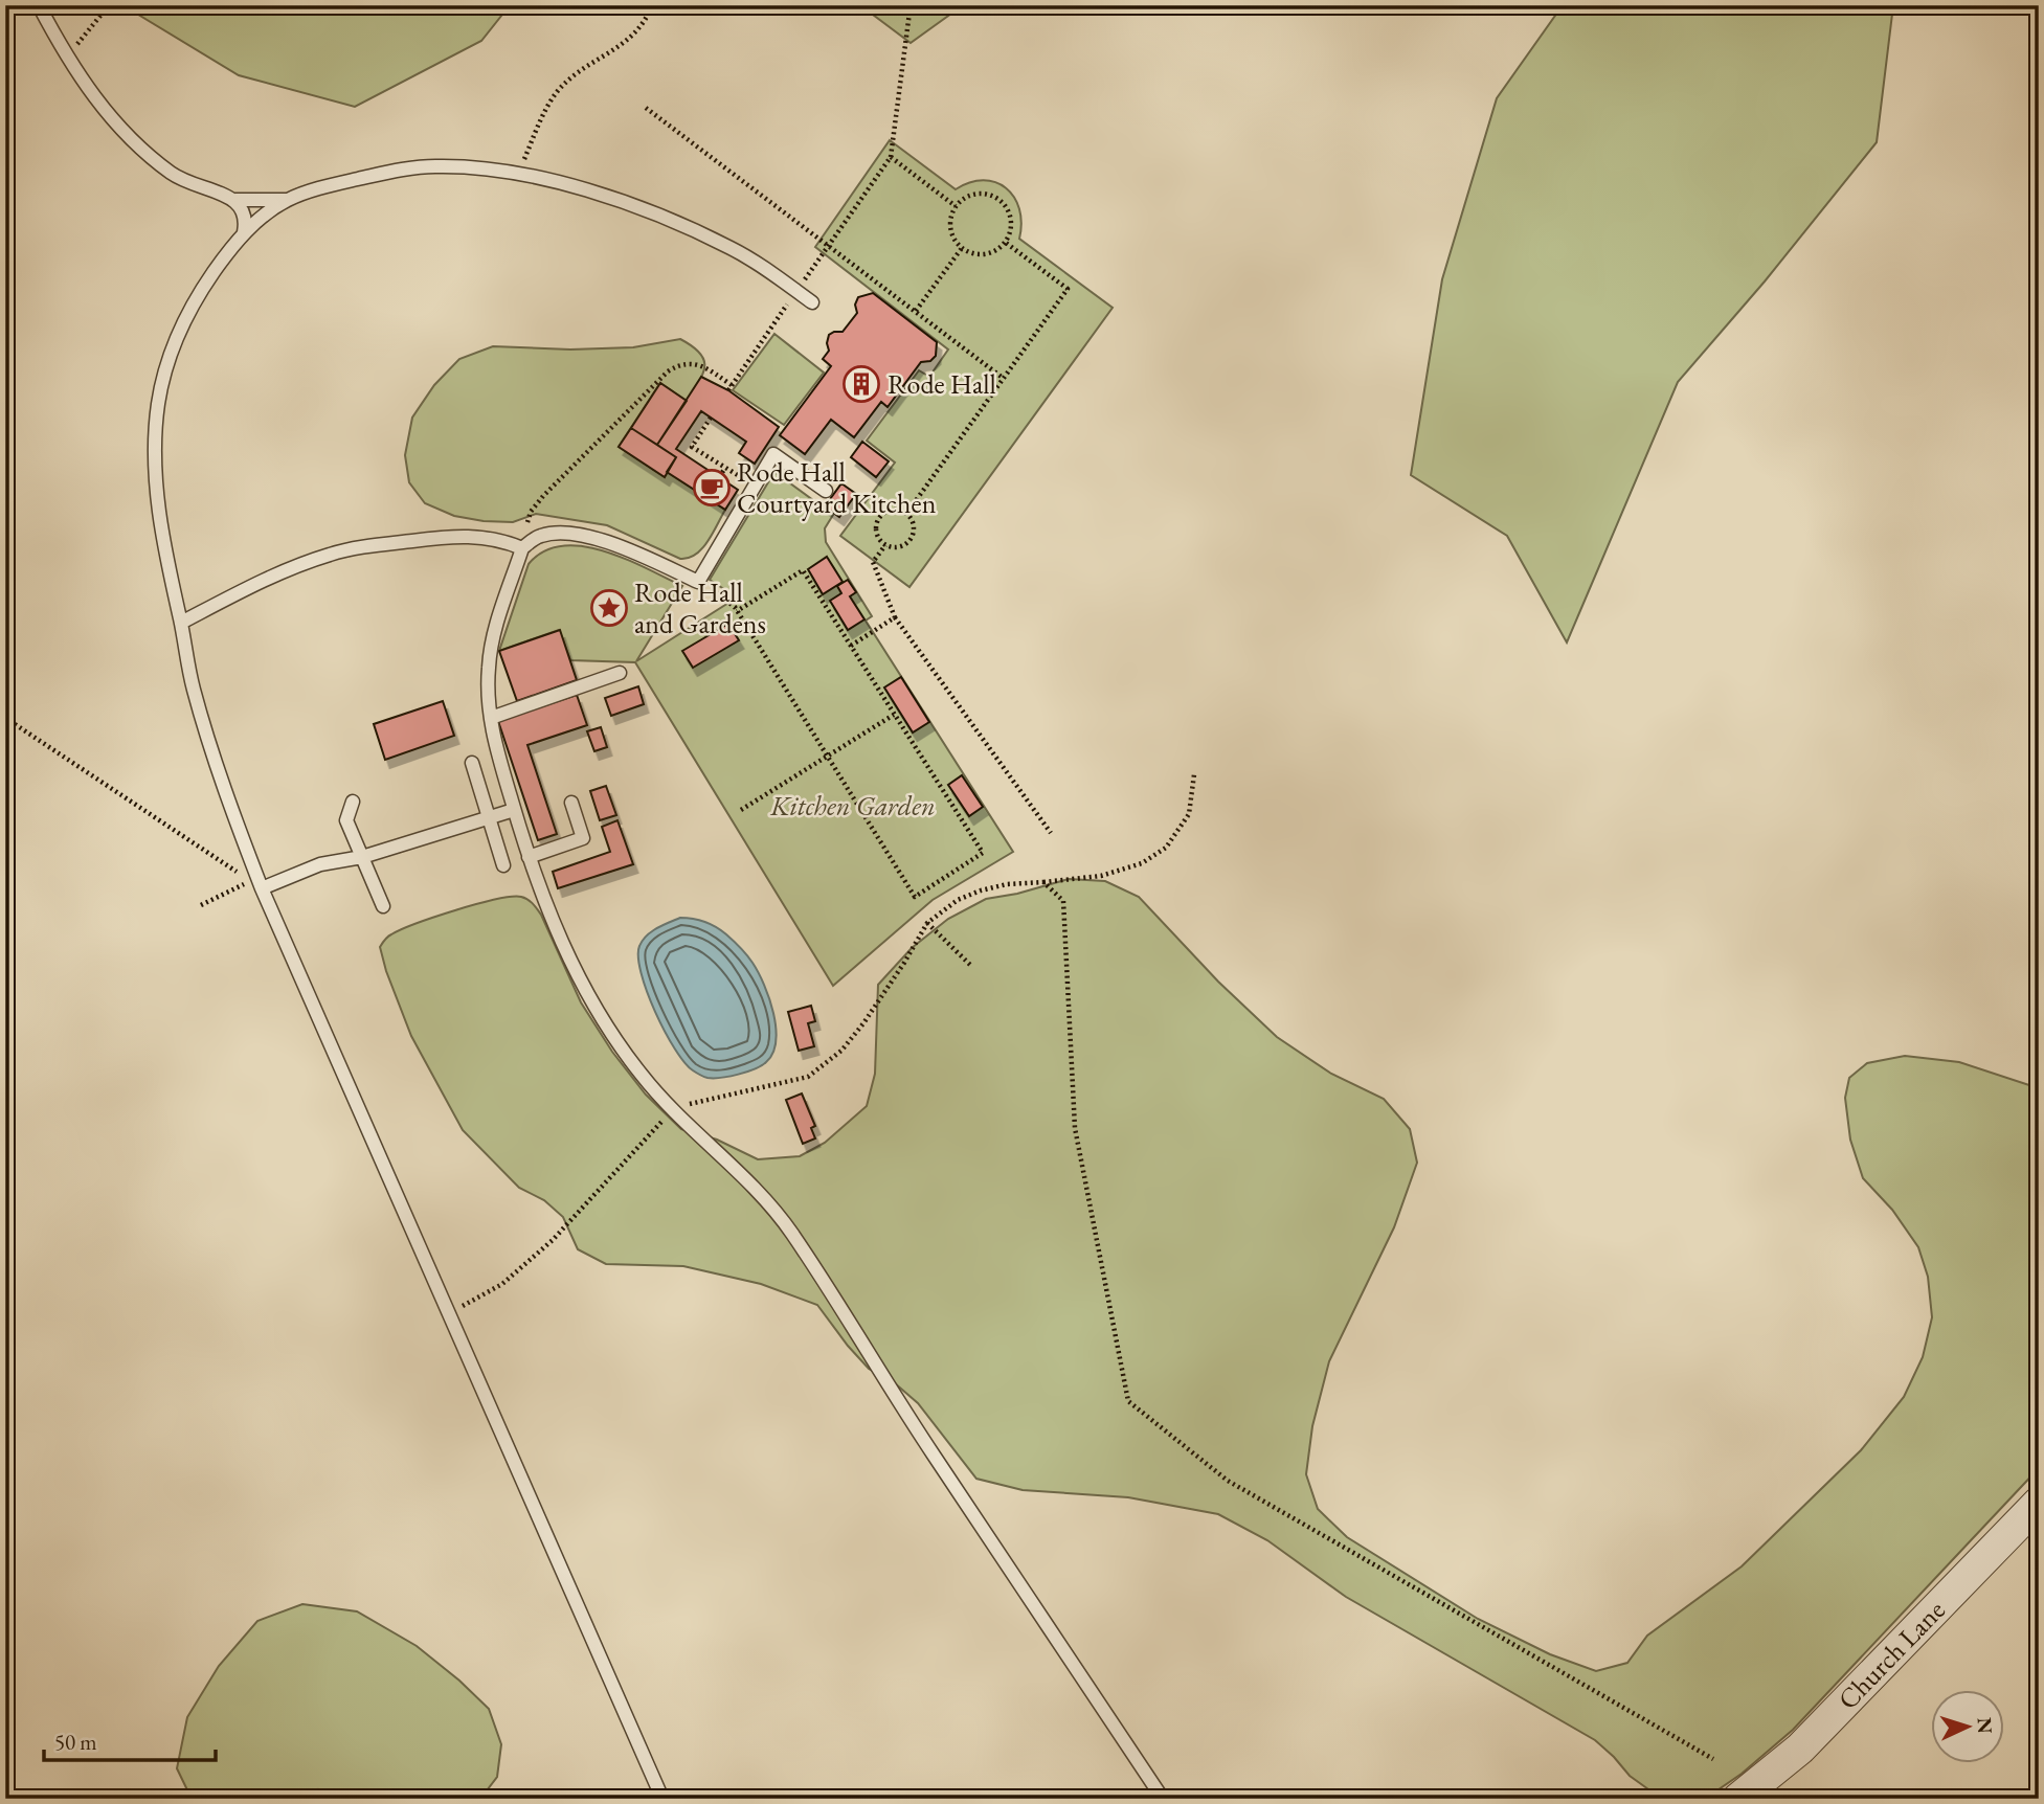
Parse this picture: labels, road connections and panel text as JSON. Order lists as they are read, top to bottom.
{
  "streets": {
    "street": ["Church Lane"]
  },
  "parks": ["Kitchen Garden"],
  "places": {
    "building": ["Rode Hall"],
    "cafe": ["Rode Hall Courtyard Kitchen"],
    "place": ["Rode Hall and Gardens"]
  },
  "scale_bar": "50 m",
  "north": "right"
}
